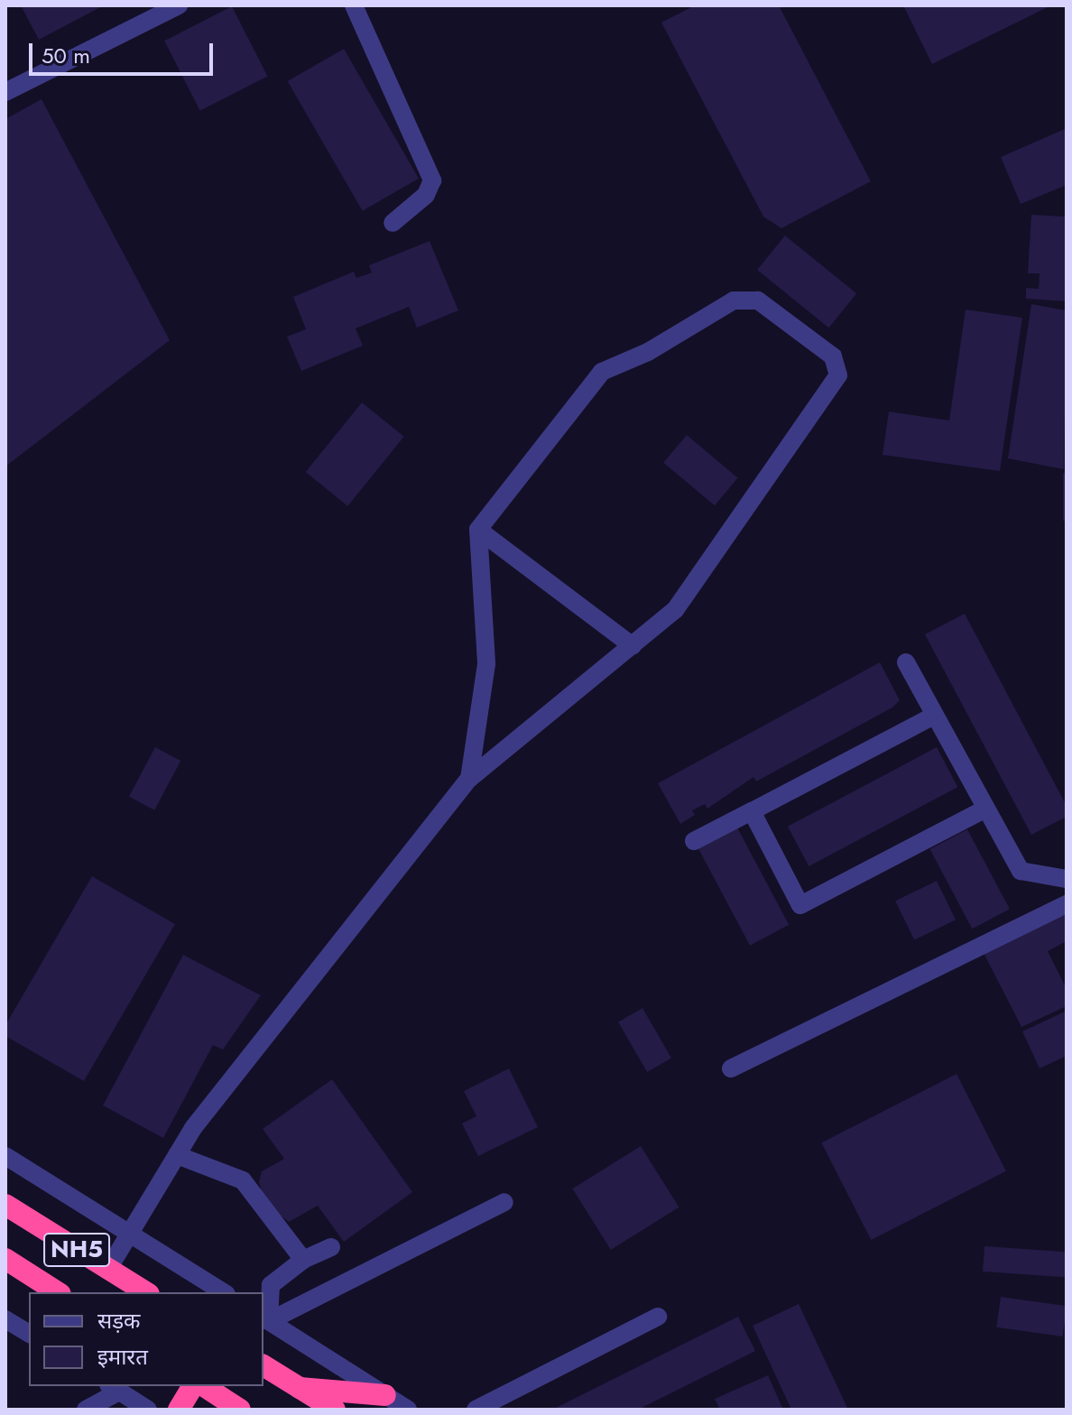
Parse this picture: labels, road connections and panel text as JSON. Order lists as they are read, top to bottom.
{
  "streets": {
    "highway": ["NH5"]
  },
  "legend": ["सड़क", "इमारत"],
  "scale_bar": "50 m"
}
